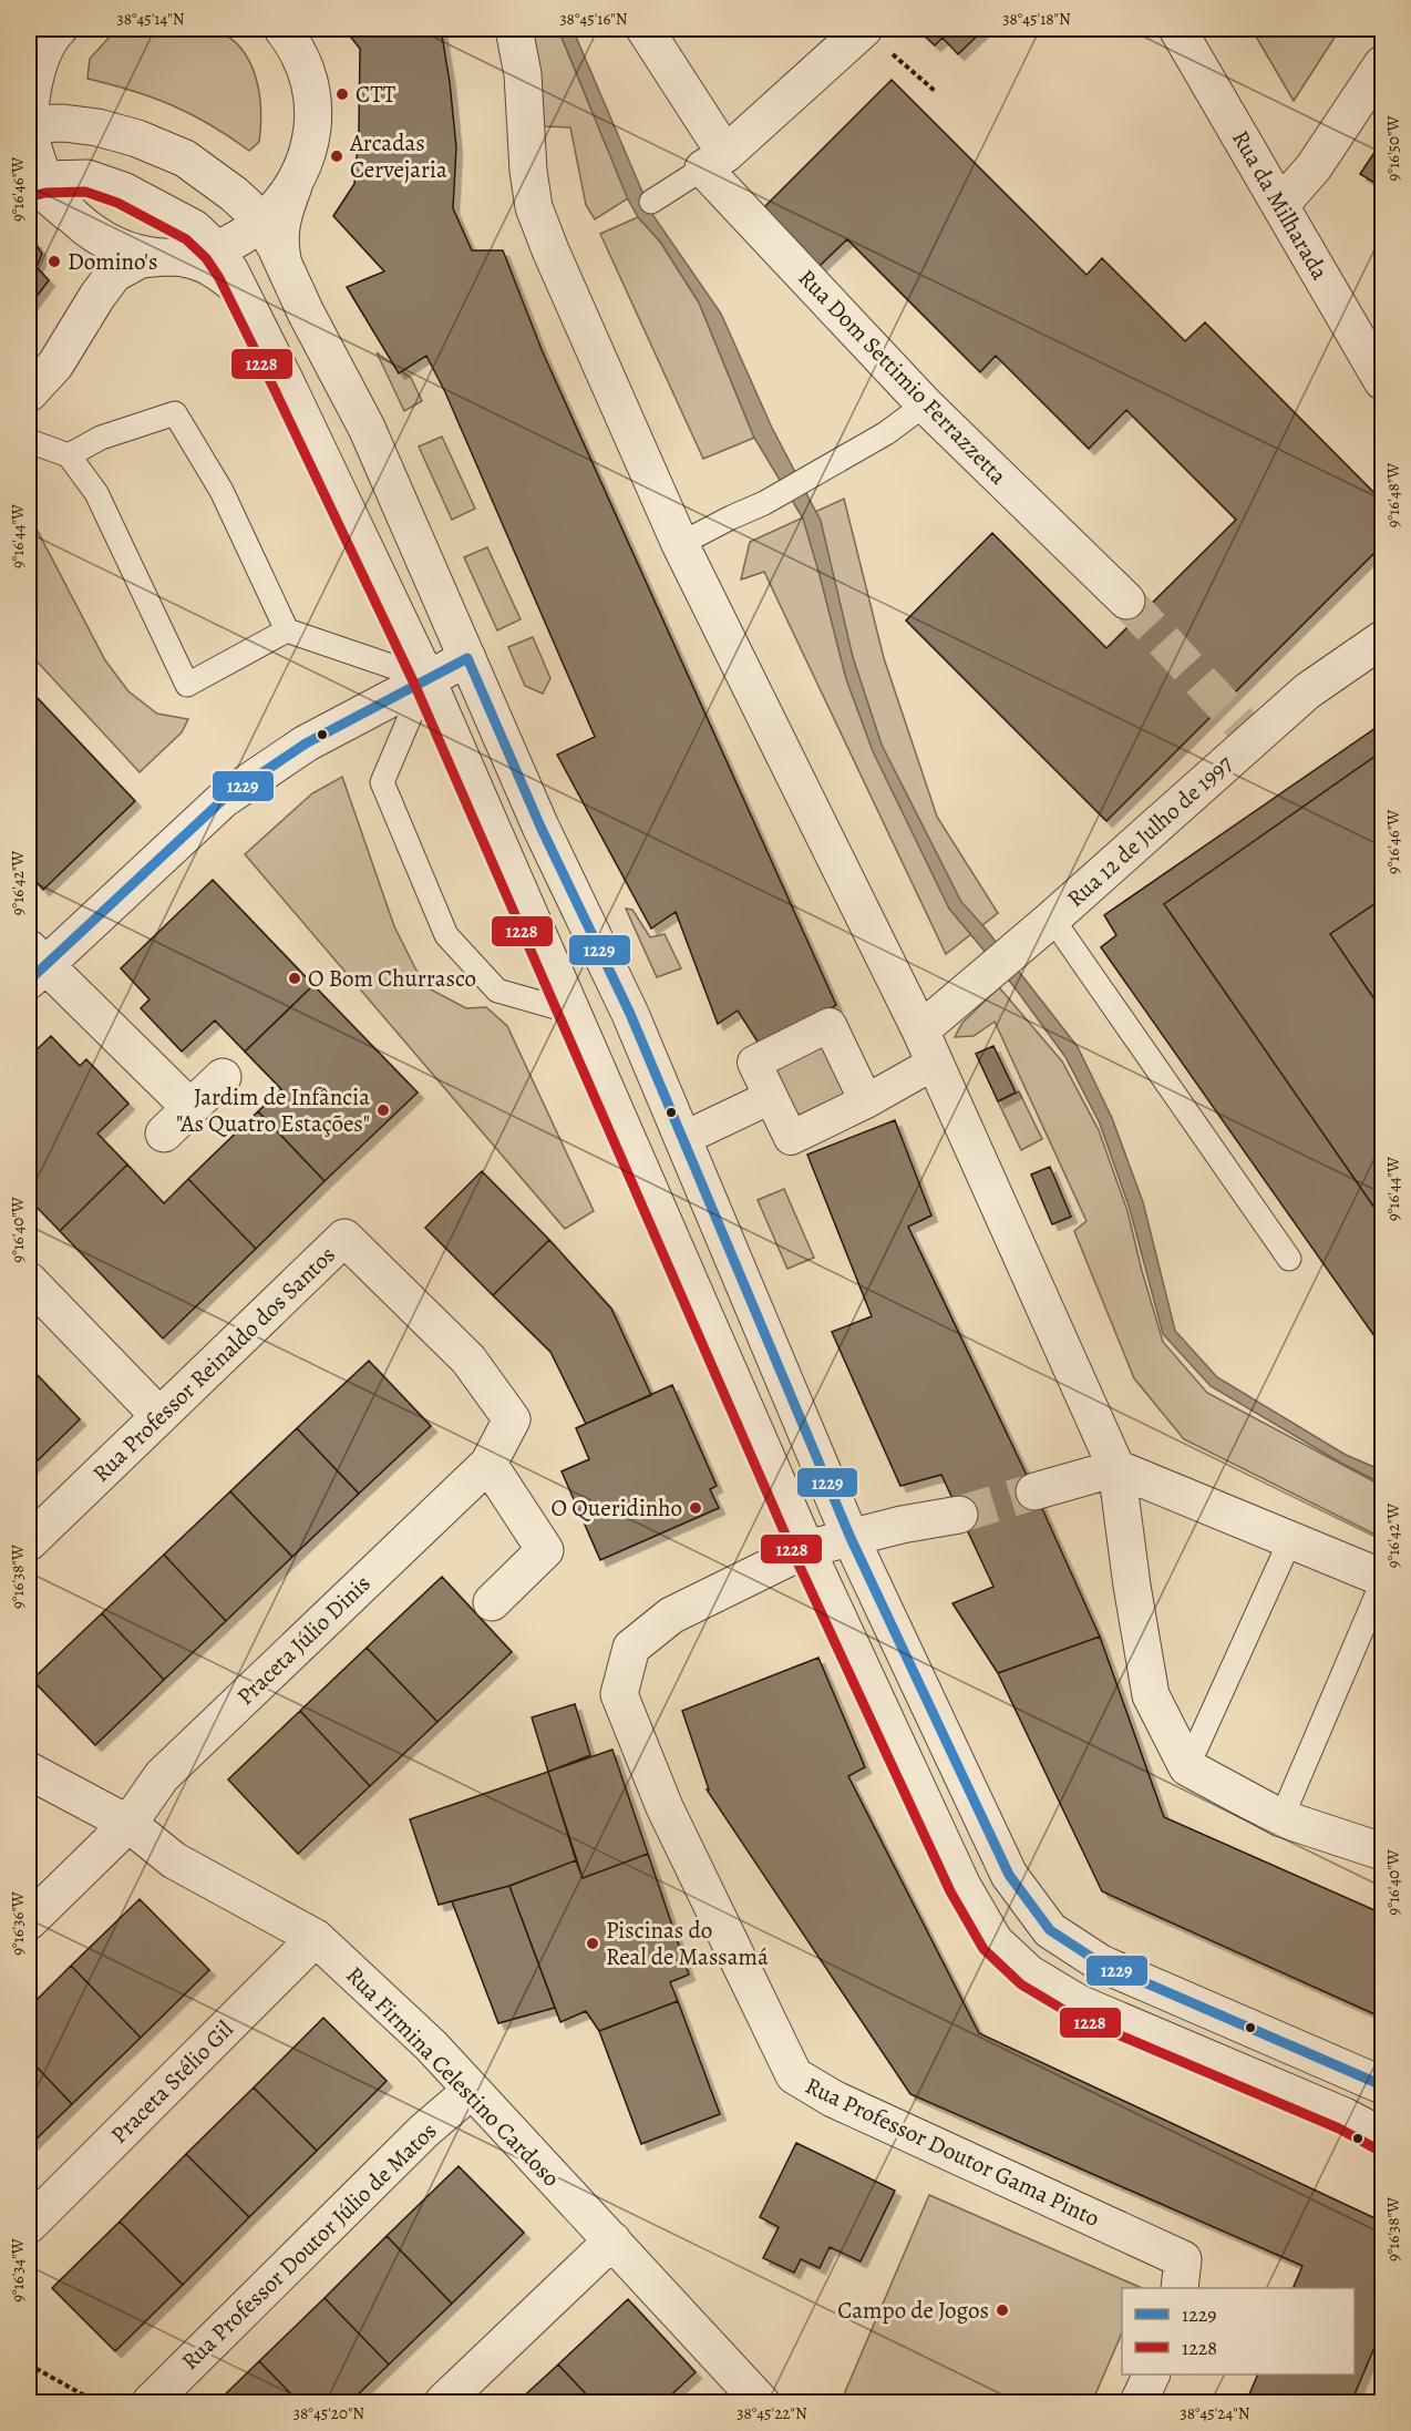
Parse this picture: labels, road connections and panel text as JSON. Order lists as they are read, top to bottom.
{
  "streets": {
    "street": [
      "Rua da Milharada",
      "Rua Dom Settimio Ferrazzetta",
      "Rua 12 de Julho de 1997",
      "Rua Professor Reinaldo dos Santos",
      "Praceta Júlio Dinis",
      "Rua Firmina Celestino Cardoso",
      "Praceta Stélio Gil",
      "Rua Professor Doutor Gama Pinto",
      "Rua Professor Doutor Júlio de Matos"
    ]
  },
  "crossings": [
    ["Rua Professor Reinaldo dos Santos", "Praceta Júlio Dinis"],
    ["Praceta Júlio Dinis", "Rua Firmina Celestino Cardoso"],
    ["Rua Firmina Celestino Cardoso", "Praceta Stélio Gil"],
    ["Rua Firmina Celestino Cardoso", "Rua Professor Doutor Júlio de Matos"]
  ],
  "places": [
    "CTT",
    "Arcadas Cervejaria",
    "Domino's",
    "O Bom Churrasco",
    "Jardim de Infância \"As Quatro Estações\"",
    "O Queridinho",
    "Piscinas do Real de Massamá",
    "Campo de Jogos"
  ],
  "lines": ["transit line 1228", "transit line 1229"],
  "legend": ["1229", "1228"],
  "coordinates": [
    "38°45'14\"N",
    "38°45'16\"N",
    "38°45'18\"N",
    "9°16'50\"W",
    "9°16'46\"W",
    "9°16'48\"W",
    "9°16'44\"W",
    "9°16'42\"W",
    "9°16'40\"W",
    "9°16'38\"W",
    "9°16'36\"W",
    "9°16'34\"W",
    "38°45'20\"N",
    "38°45'22\"N",
    "38°45'24\"N"
  ]
}
